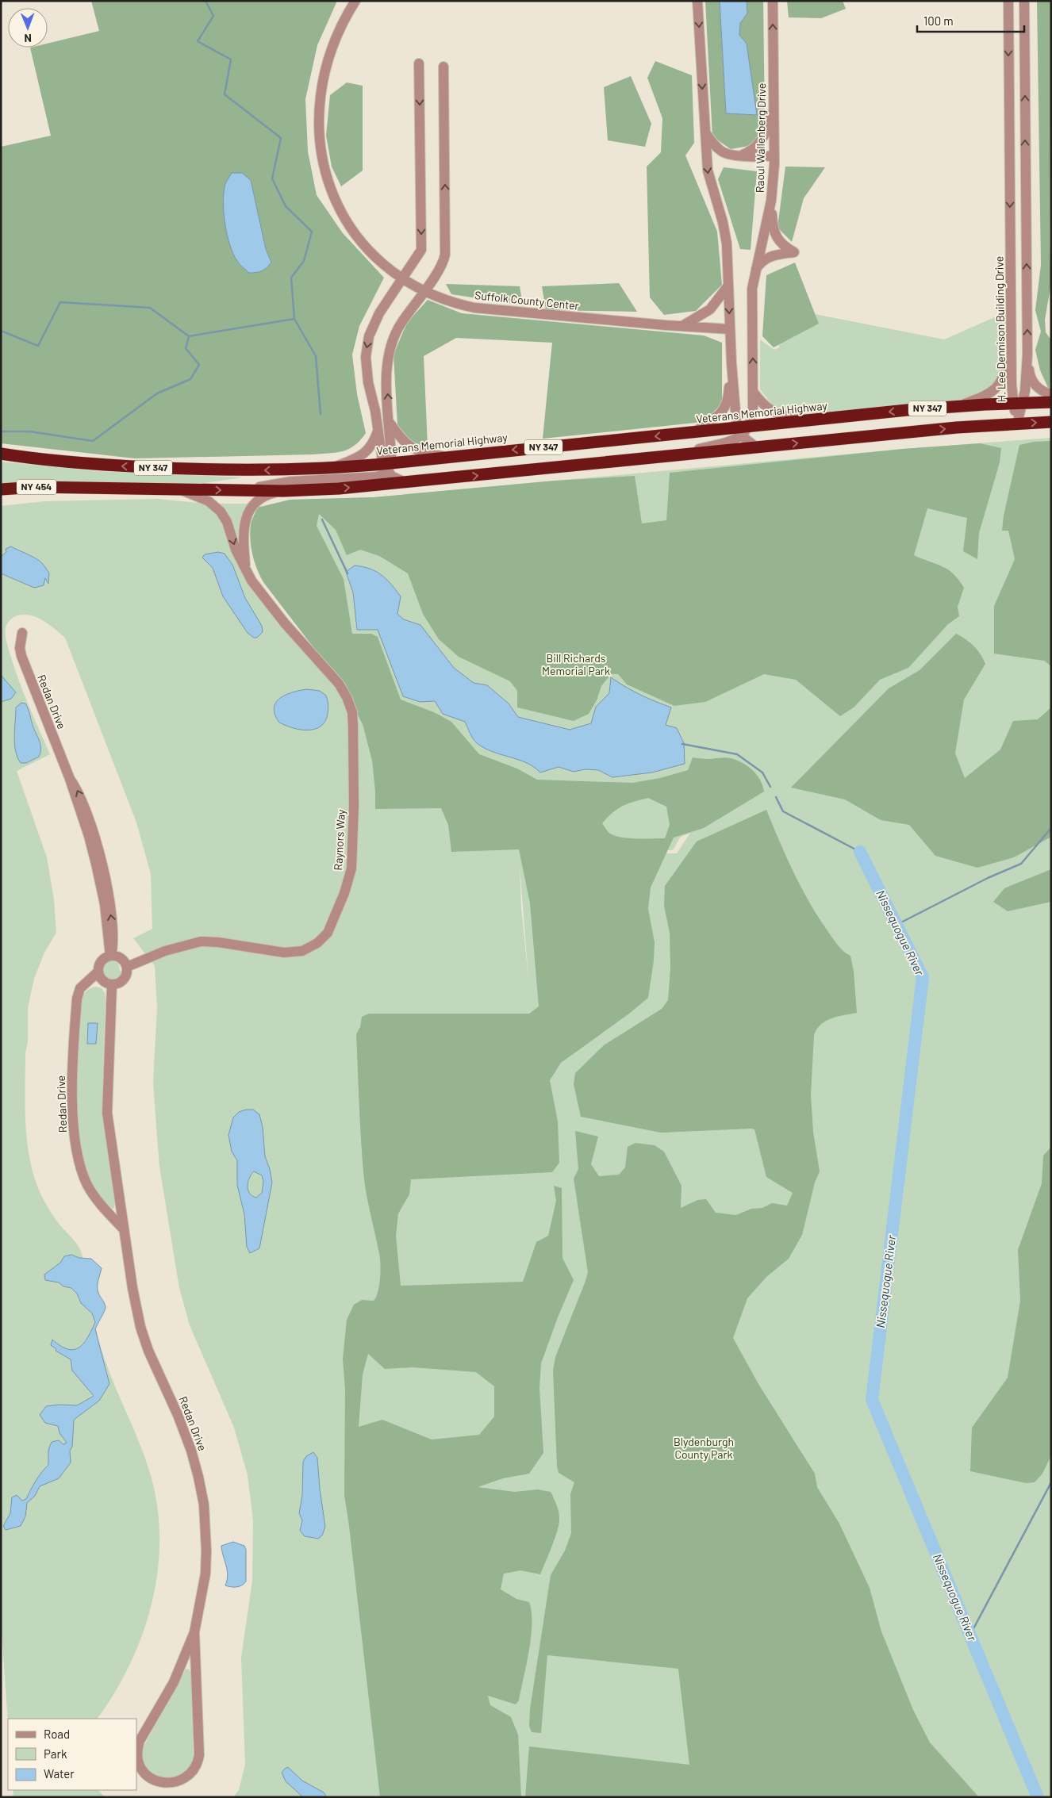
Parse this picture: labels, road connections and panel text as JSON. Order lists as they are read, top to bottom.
{
  "streets": {
    "highway": ["NY 347", "Veterans Memorial Highway", "NY 454"],
    "street": [
      "Raoul Wallenberg Drive",
      "Suffolk County Center",
      "H. Lee Dennison Building Drive",
      "Redan Drive",
      "Raynors Way"
    ]
  },
  "crossings": [
    ["Raoul Wallenberg Drive", "Veterans Memorial Highway"],
    ["H. Lee Dennison Building Drive", "NY 347"],
    ["H. Lee Dennison Building Drive", "Veterans Memorial Highway"],
    ["NY 347", "NY 454"],
    ["NY 347", "Raynors Way"],
    ["Redan Drive", "Raynors Way"]
  ],
  "water": ["Nissequogue River"],
  "parks": ["Bill Richards Memorial Park", "Blydenburgh County Park"],
  "legend": ["Road", "Park", "Water"],
  "scale_bar": "100 m",
  "north": "bottom"
}
